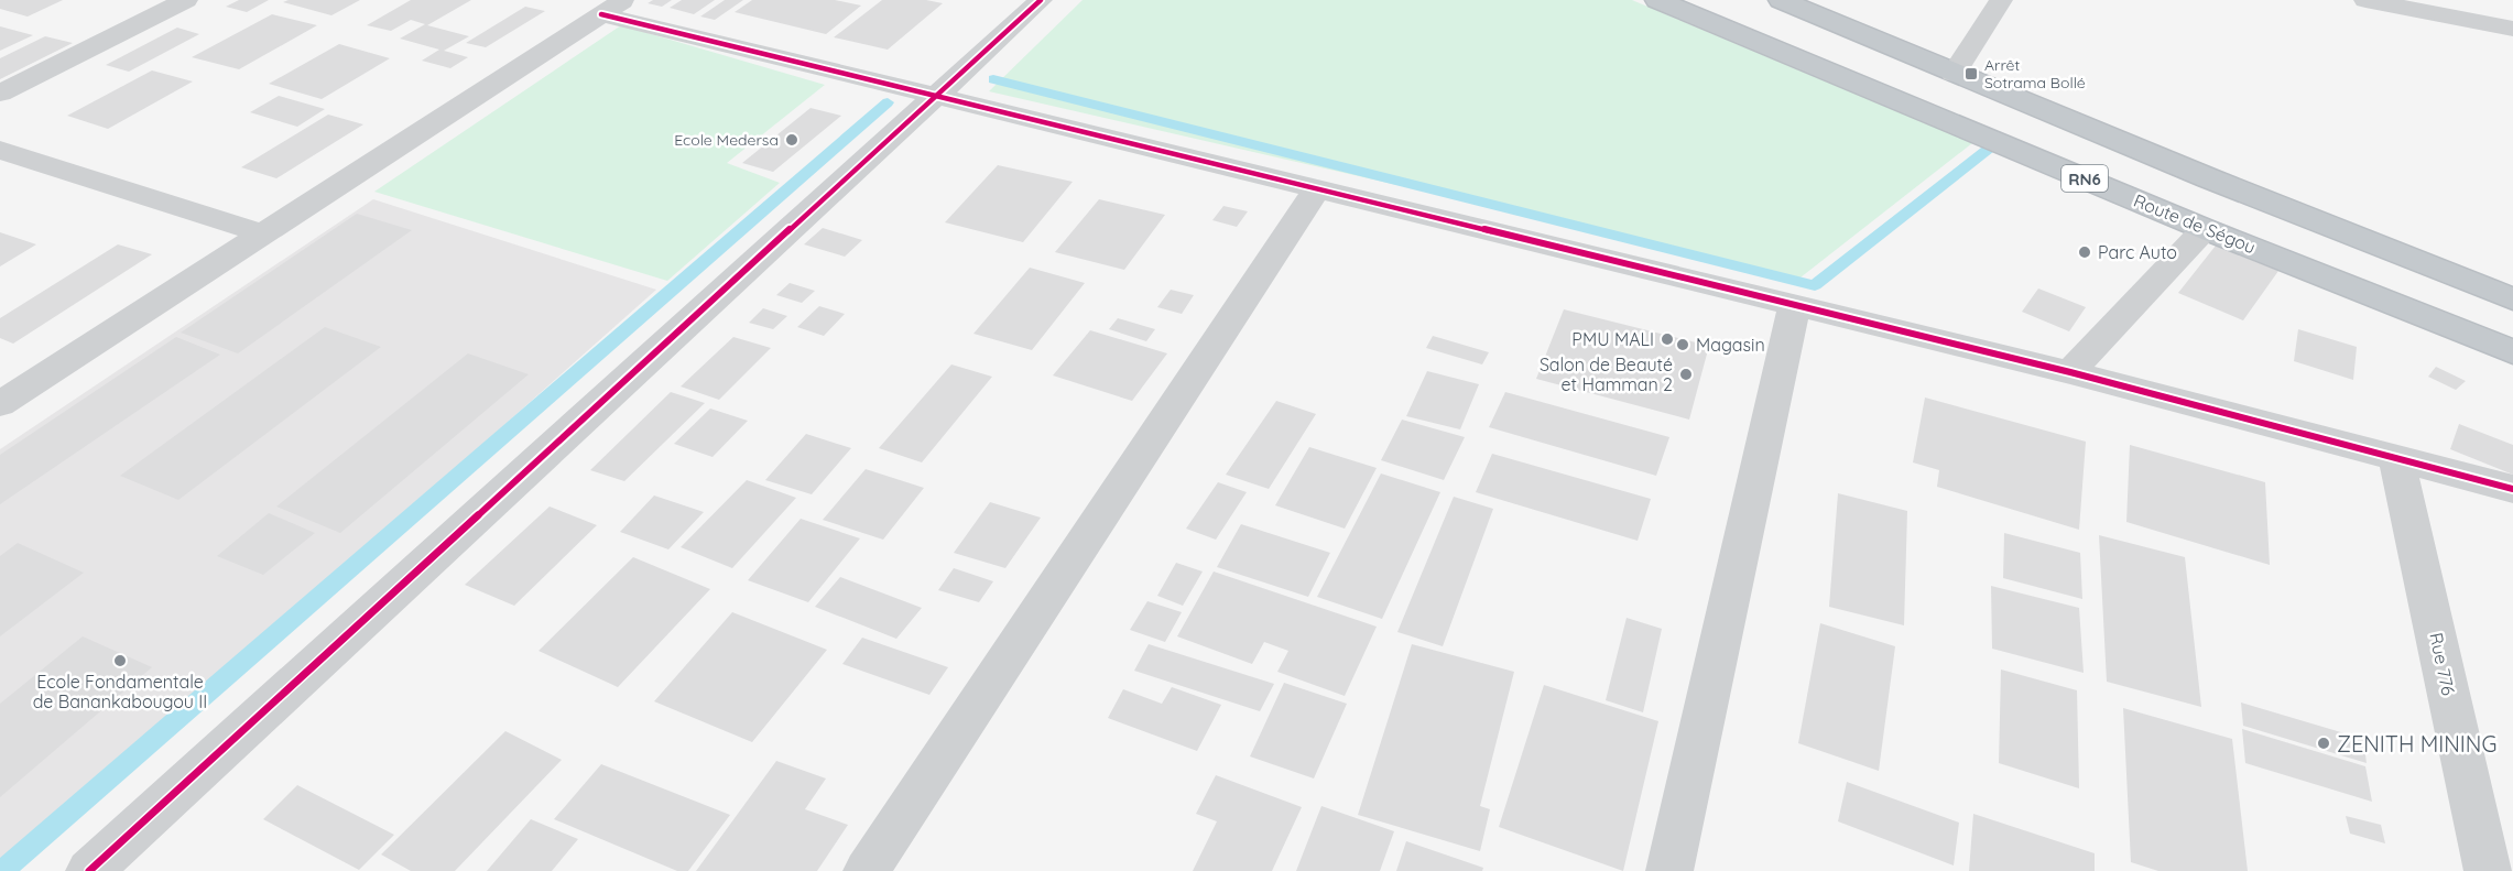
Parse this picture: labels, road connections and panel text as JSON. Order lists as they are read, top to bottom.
{
  "streets": {
    "highway": ["RN6", "Route de Ségou"],
    "street": ["Rue 776"]
  },
  "places": {
    "transit": ["Arrêt Sotrama Bollé"],
    "other": [
      "Ecole Medersa",
      "Parc Auto",
      "PMU MALI",
      "Magasin",
      "Salon de Beauté et Hamman 2",
      "Ecole Fondamentale de Banankabougou II",
      "ZENITH MINING"
    ]
  }
}
